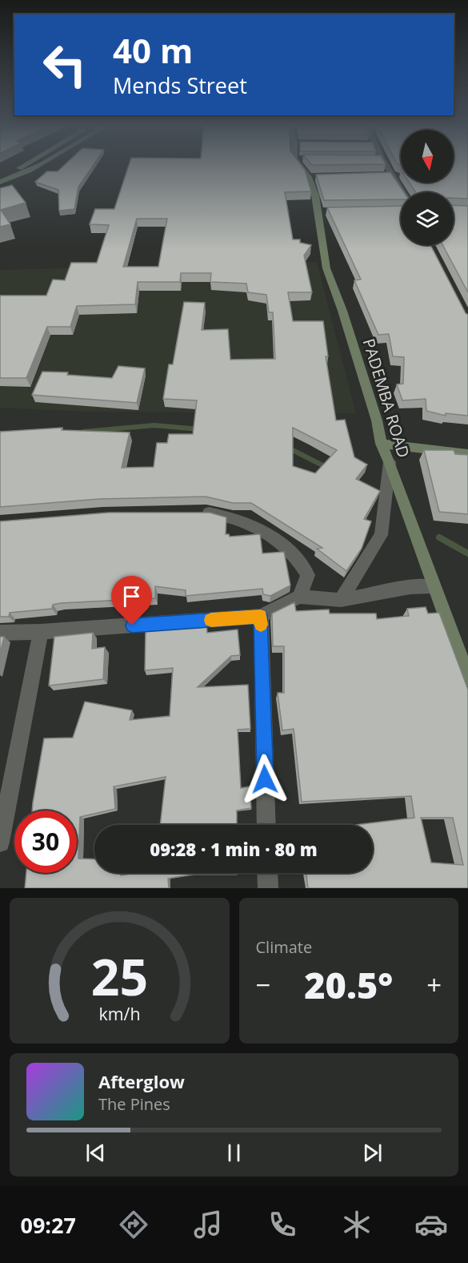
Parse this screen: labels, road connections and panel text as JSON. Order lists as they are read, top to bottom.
{
  "streets": {
    "main road": ["PADEMBA ROAD"]
  },
  "north": "bottom",
  "page": {
    "turn": ["40 m", "Mends Street"],
    "limit": "30",
    "trip": "09:28 · 1 min · 80 m",
    "tile": "Climate",
    "heat": ["−", "20.5°", "+"],
    "song": ["Afterglow", "The Pines"],
    "tabs": "09:27",
    "gauge": ["25", "km/h"]
  }
}
